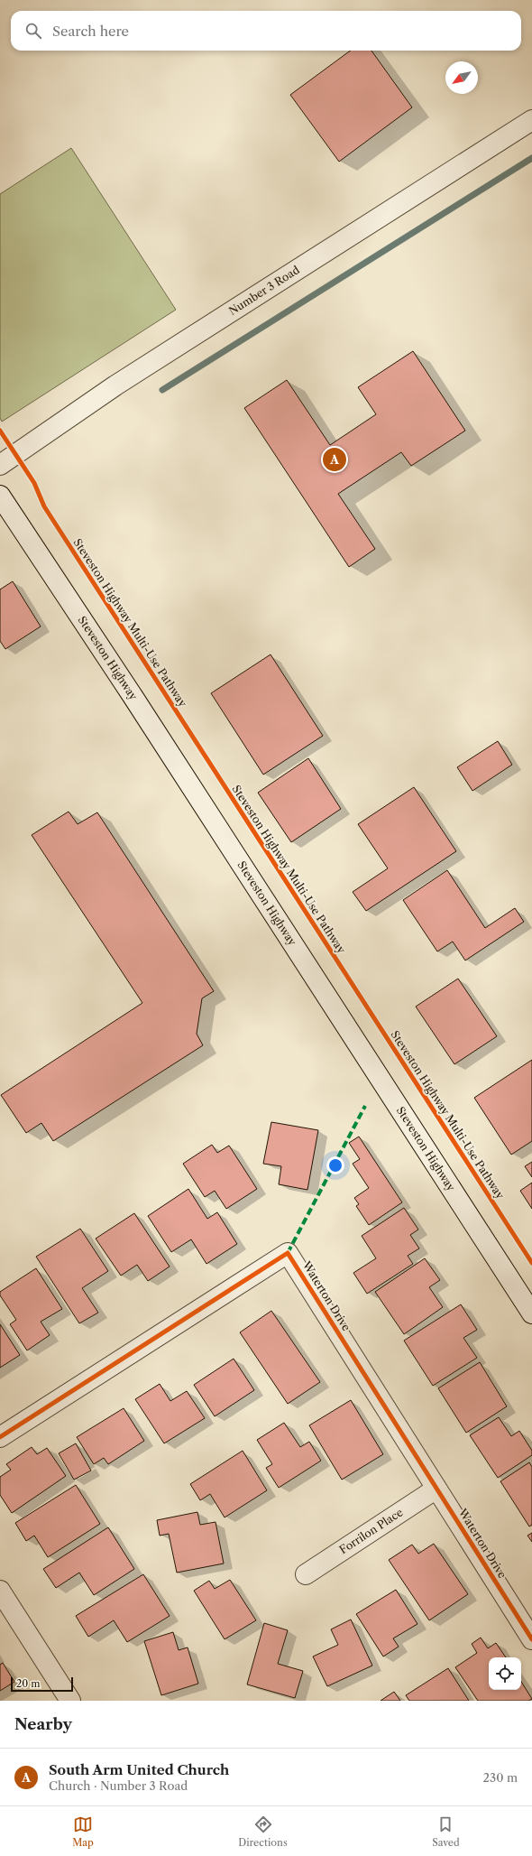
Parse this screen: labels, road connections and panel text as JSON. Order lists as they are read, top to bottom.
{
  "streets": {
    "street": [
      "Number 3 Road",
      "Steveston Highway",
      "Waterton Drive",
      "Forrilon Place"
    ],
    "cycle path": ["Steveston Highway Multi-Use Pathway"]
  },
  "crossings": [
    ["Waterton Drive", "Forrilon Place"]
  ],
  "scale_bar": "20 m",
  "north": "bottom left",
  "page": {
    "search": "Search here",
    "pins": "A",
    "scale": "20 m",
    "heading": "Nearby",
    "list": [
      {
        "mark": "A",
        "name": "South Arm United Church",
        "note": "Church · Number 3 Road",
        "value": "230 m"
      }
    ],
    "nav": ["Map", "Directions", "Saved"]
  }
}
